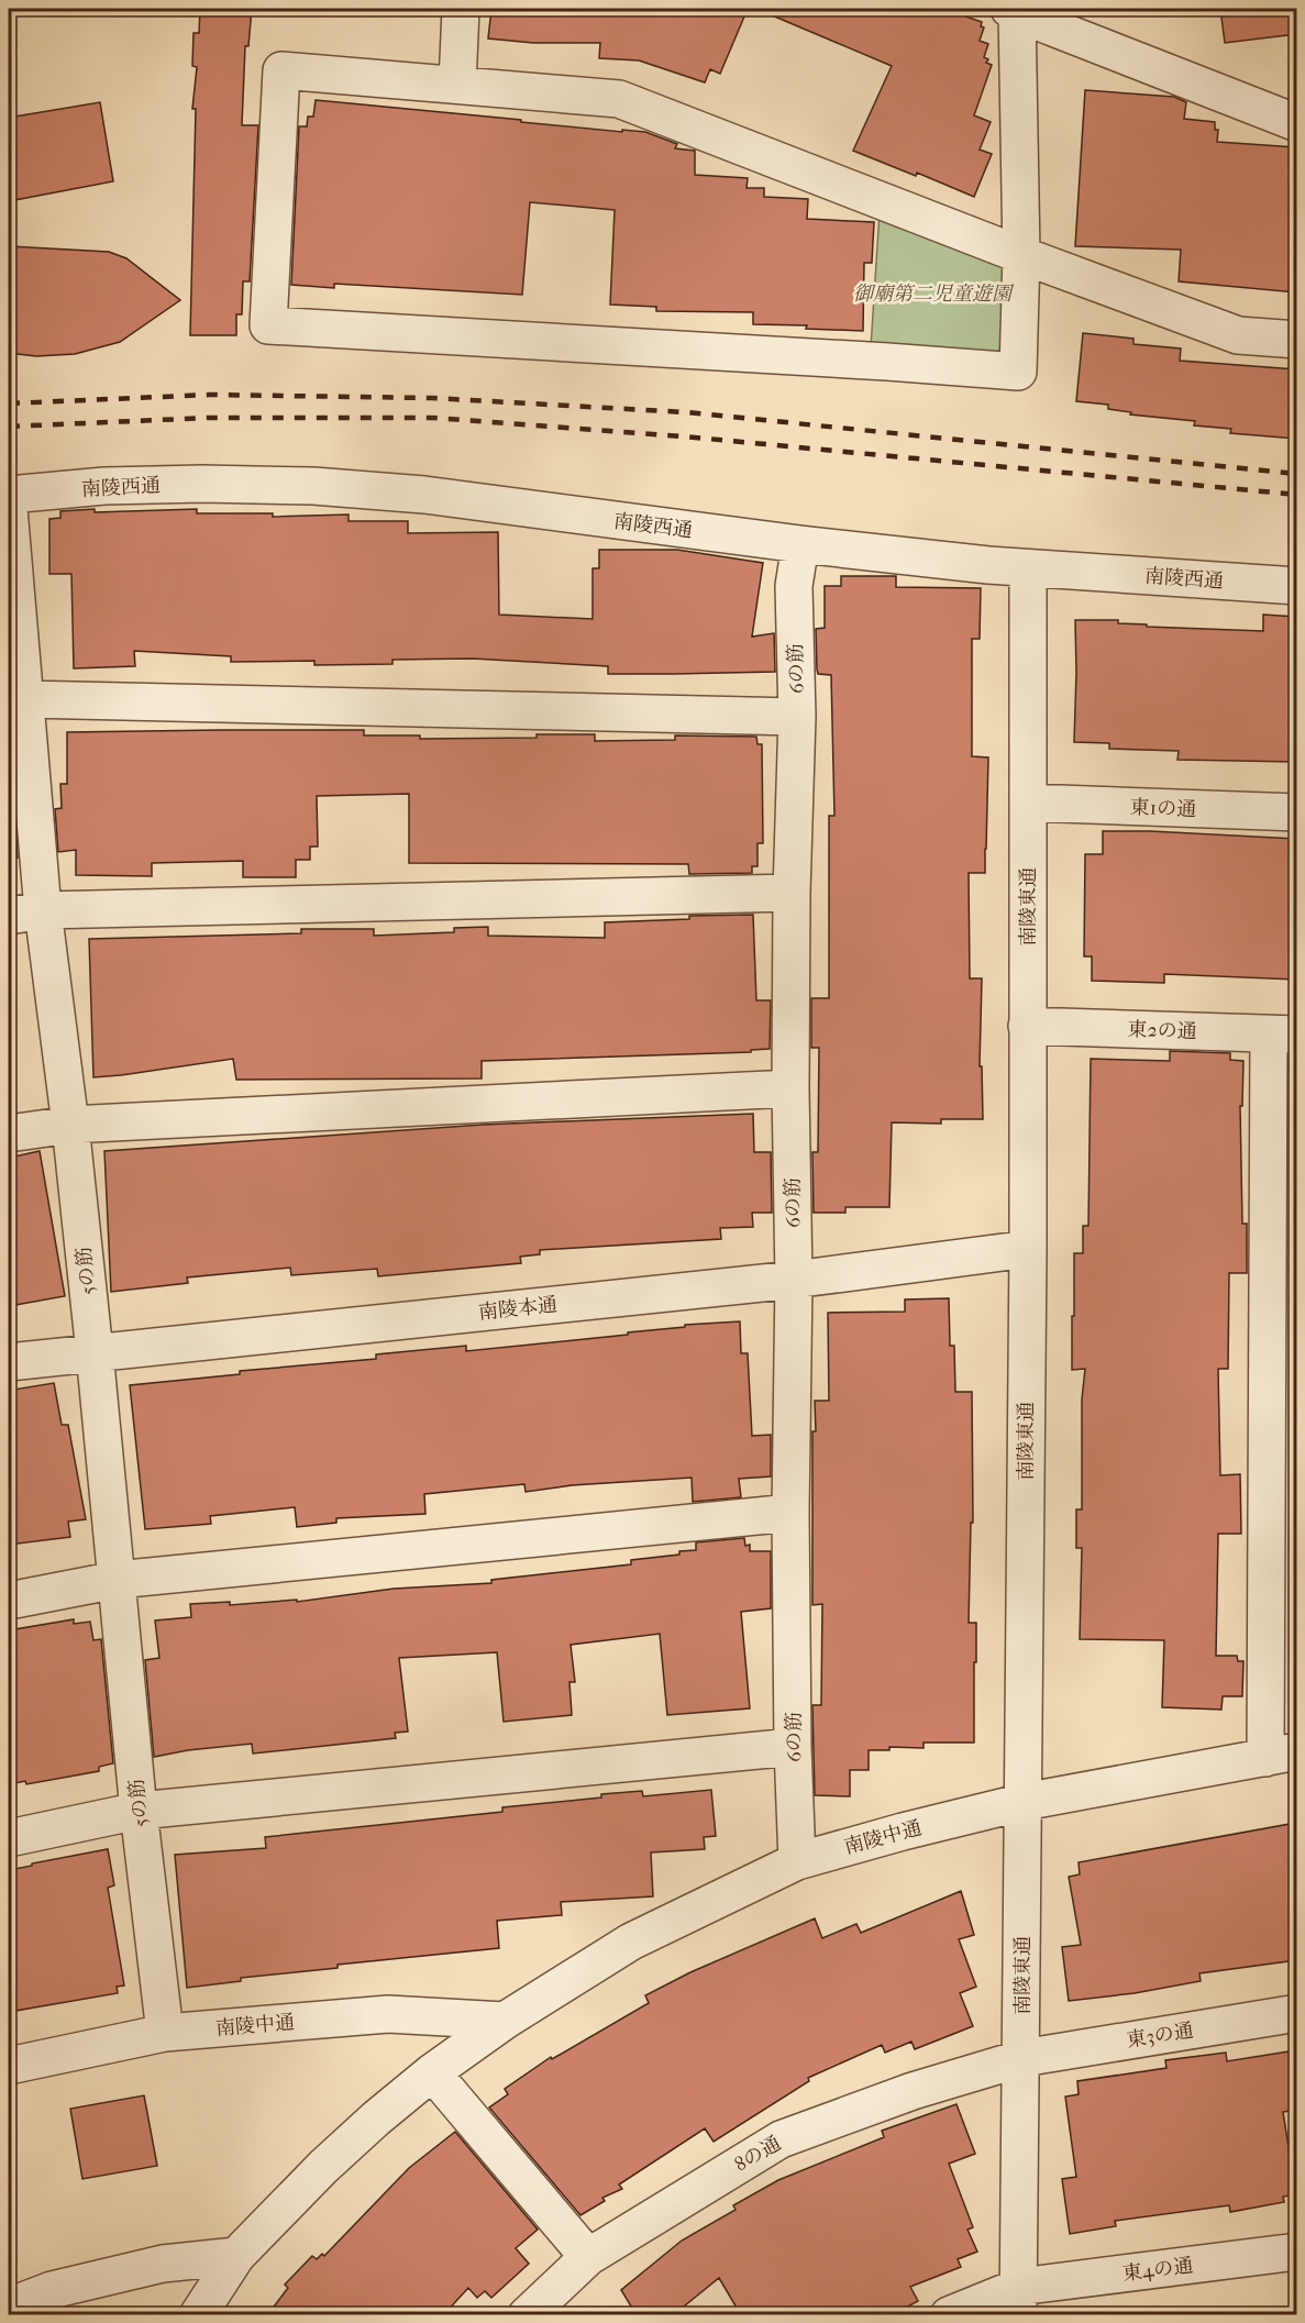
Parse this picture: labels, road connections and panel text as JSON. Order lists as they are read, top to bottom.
{
  "streets": {
    "street": [
      "南陵西通",
      "6の筋",
      "東1の通",
      "南陵東通",
      "東2の通",
      "5の筋",
      "南陵本通",
      "南陵中通",
      "東3の通",
      "8の通",
      "東4の通"
    ]
  },
  "crossings": [
    ["南陵西通", "6の筋"],
    ["南陵西通", "南陵東通"],
    ["6の筋", "南陵本通"],
    ["6の筋", "南陵中通"],
    ["東1の通", "南陵東通"],
    ["南陵東通", "東2の通"],
    ["南陵東通", "南陵本通"],
    ["南陵東通", "南陵中通"],
    ["南陵東通", "東3の通"],
    ["南陵東通", "8の通"],
    ["南陵東通", "東4の通"],
    ["5の筋", "南陵本通"],
    ["5の筋", "南陵中通"],
    ["東3の通", "8の通"]
  ],
  "parks": ["御廟第二児童遊園"]
}
